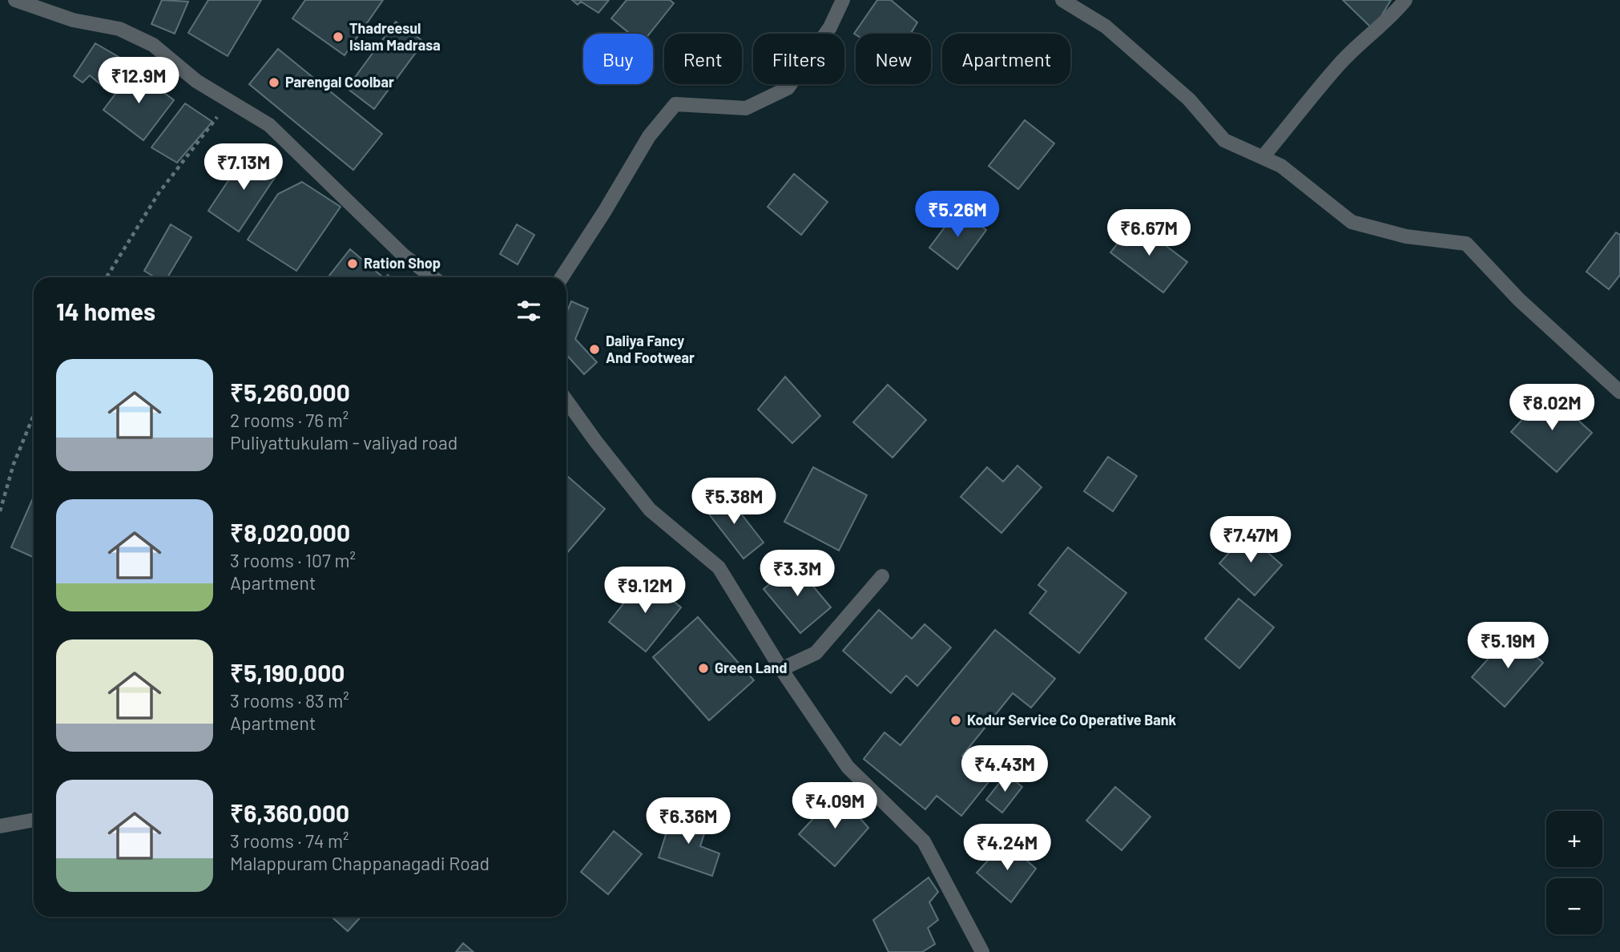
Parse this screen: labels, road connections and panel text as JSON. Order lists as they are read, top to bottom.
{
  "places": [
    "Thadreesul Islam Madrasa",
    "Parengal Coolbar",
    "Ration Shop",
    "Daliya Fancy And Footwear",
    "Green Land",
    "Kodur Service Co Operative Bank"
  ],
  "page": {
    "chip": [
      "Buy",
      "Rent",
      "Filters",
      "New",
      "Apartment"
    ],
    "price": [
      "₹12.9M",
      "₹7.13M",
      "₹5.26M",
      "₹6.67M",
      "₹8.02M",
      "₹5.38M",
      "₹7.47M",
      "₹3.3M",
      "₹9.12M",
      "₹5.19M",
      "₹4.43M",
      "₹4.09M",
      "₹6.36M",
      "₹4.24M"
    ],
    "heading": "14 homes",
    "list": [
      {
        "name": "₹5,260,000",
        "note": "2 rooms · 76 m² · Puliyattukulam - valiyad road"
      },
      {
        "name": "₹8,020,000",
        "note": "3 rooms · 107 m² · Apartment"
      },
      {
        "name": "₹5,190,000",
        "note": "3 rooms · 83 m² · Apartment"
      },
      {
        "name": "₹6,360,000",
        "note": "3 rooms · 74 m² · Malappuram Chappanagadi Road"
      }
    ],
    "map_buttons": ["+", "−"]
  }
}
